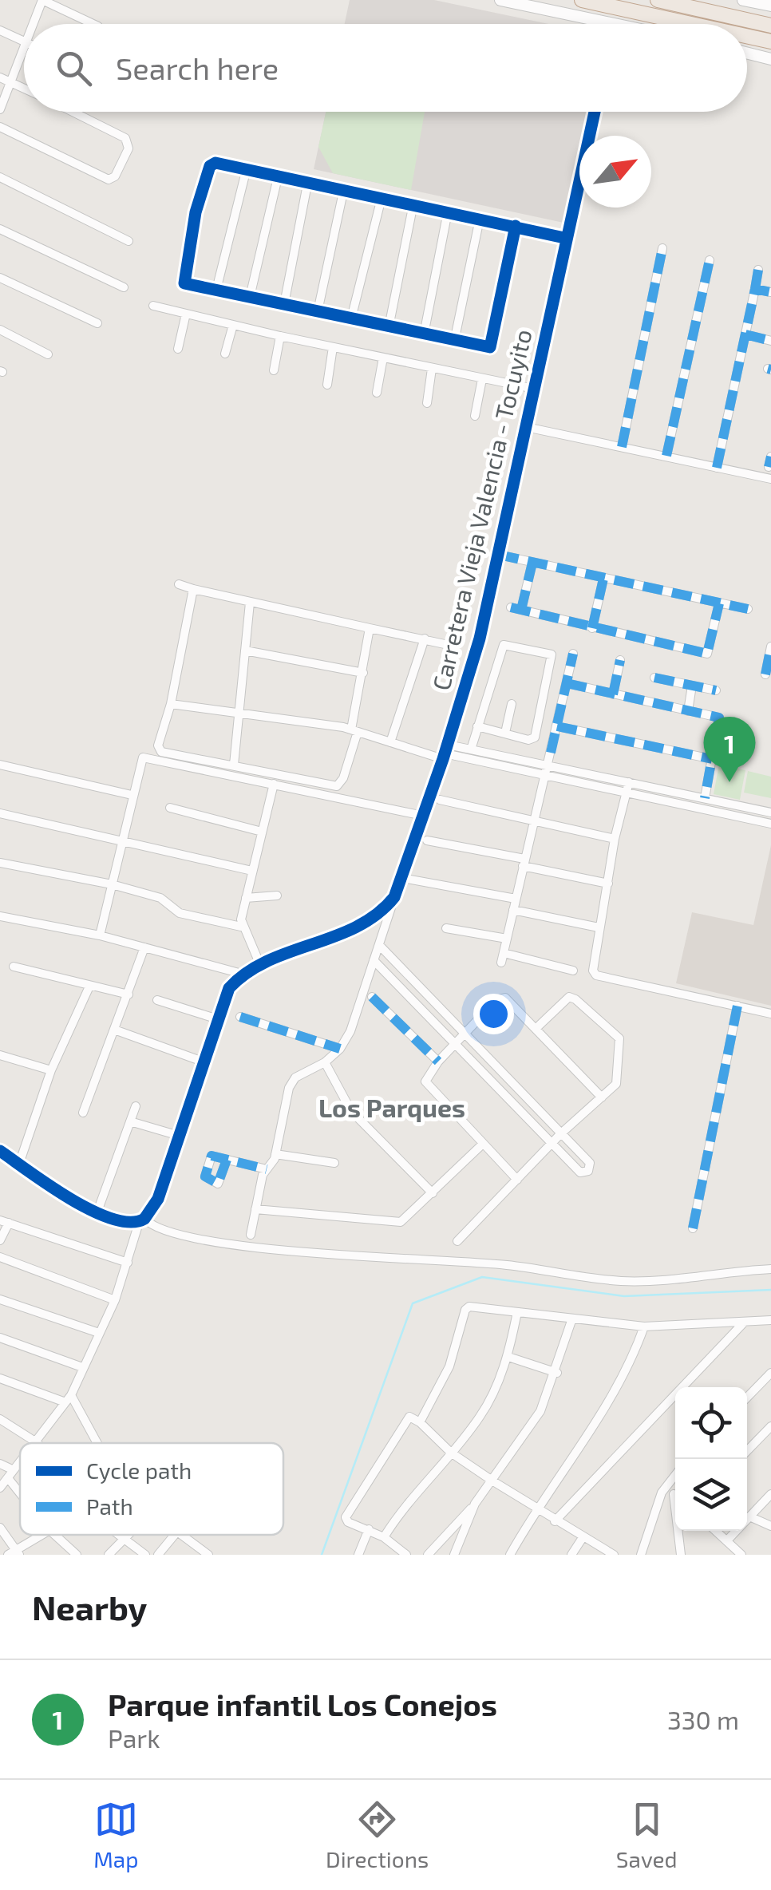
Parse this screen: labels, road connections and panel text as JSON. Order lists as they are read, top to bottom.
{
  "streets": {
    "street": ["Carretera Vieja Valencia - Tocuyito"]
  },
  "districts": ["Los Parques"],
  "legend": ["Cycle path", "Path"],
  "north": "top right",
  "page": {
    "search": "Search here",
    "pins": "1",
    "heading": "Nearby",
    "list": [
      {
        "mark": "1",
        "name": "Parque infantil Los Conejos",
        "note": "Park",
        "value": "330 m"
      }
    ],
    "nav": ["Map", "Directions", "Saved"]
  }
}
